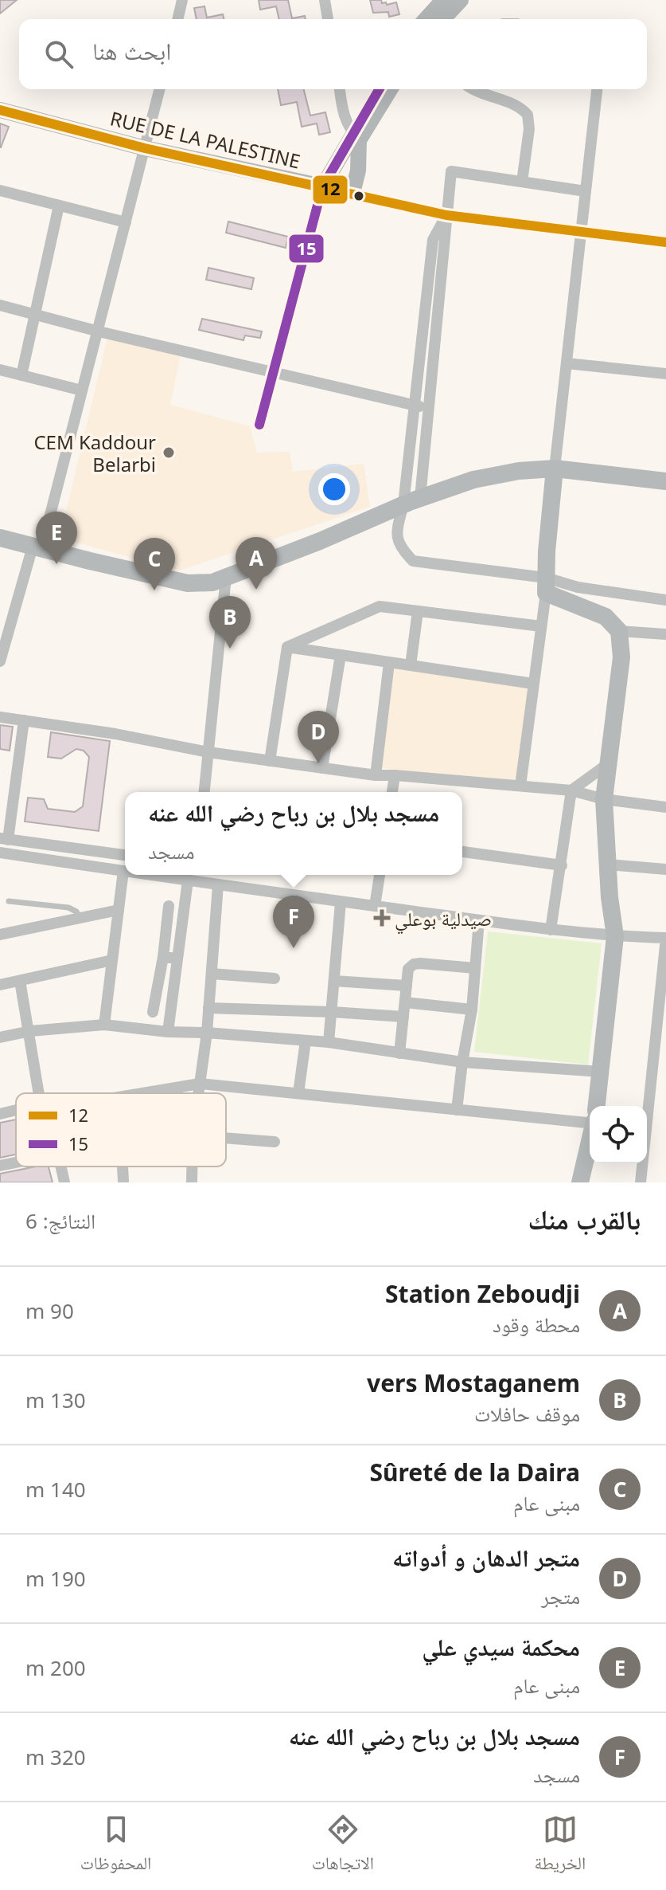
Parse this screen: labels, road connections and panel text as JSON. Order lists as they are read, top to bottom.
{
  "streets": {
    "main road": ["RUE DE LA PALESTINE"]
  },
  "places": {
    "other": ["CEM Kaddour Belarbi"],
    "health": ["صيدلية بوعلي"]
  },
  "lines": ["transit line 15", "transit line 12"],
  "legend": ["12", "15"],
  "page": {
    "search": "ابحث هنا",
    "pins": [
      "E",
      "A",
      "C",
      "B",
      "D",
      "F"
    ],
    "popup": ["مسجد بلال بن رباح رضي الله عنه", "مسجد"],
    "heading": ["بالقرب منك", "النتائج: 6"],
    "list": [
      {
        "mark": "A",
        "name": "Station Zeboudji",
        "note": "محطة وقود",
        "value": "90 m"
      },
      {
        "mark": "B",
        "name": "vers Mostaganem",
        "note": "موقف حافلات",
        "value": "130 m"
      },
      {
        "mark": "C",
        "name": "Sûreté de la Daira",
        "note": "مبنى عام",
        "value": "140 m"
      },
      {
        "mark": "D",
        "name": "متجر الدهان و أدواته",
        "note": "متجر",
        "value": "190 m"
      },
      {
        "mark": "E",
        "name": "محكمة سيدي علي",
        "note": "مبنى عام",
        "value": "200 m"
      },
      {
        "mark": "F",
        "name": "مسجد بلال بن رباح رضي الله عنه",
        "note": "مسجد",
        "value": "320 m"
      }
    ],
    "nav": ["الخريطة", "الاتجاهات", "المحفوظات"]
  }
}
